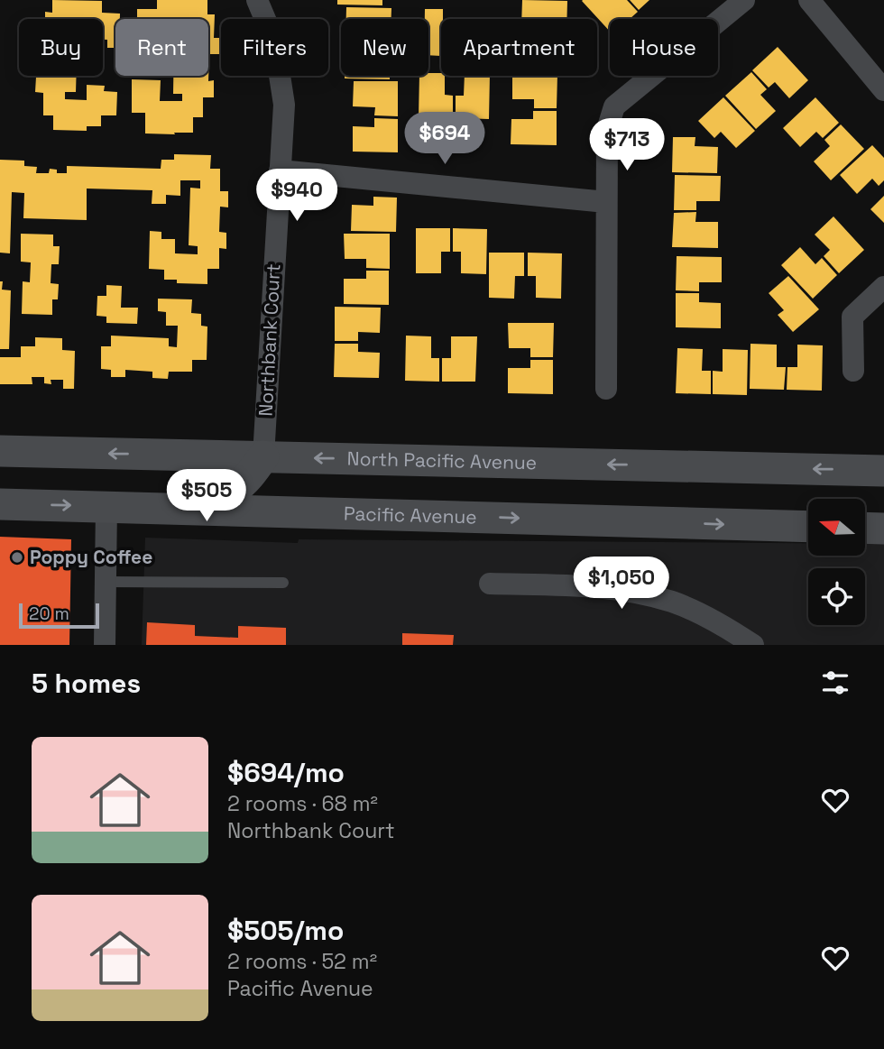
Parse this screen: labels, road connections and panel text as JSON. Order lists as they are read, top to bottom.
{
  "streets": {
    "main road": ["North Pacific Avenue", "Pacific Avenue"],
    "street": ["Northbank Court"]
  },
  "crossings": [
    ["Northbank Court", "North Pacific Avenue"]
  ],
  "one_way": ["North Pacific Avenue", "Pacific Avenue"],
  "places": ["Poppy Coffee"],
  "scale_bar": "20 m",
  "north": "left",
  "page": {
    "chip": [
      "Buy",
      "Rent",
      "Filters",
      "New",
      "Apartment",
      "House"
    ],
    "price": [
      "$694",
      "$713",
      "$940",
      "$505",
      "$1,050"
    ],
    "scale": "20 m",
    "heading": "5 homes",
    "list": [
      {
        "name": "$694/mo",
        "note": "2 rooms · 68 m² · Northbank Court"
      },
      {
        "name": "$505/mo",
        "note": "2 rooms · 52 m² · Pacific Avenue"
      }
    ]
  }
}
